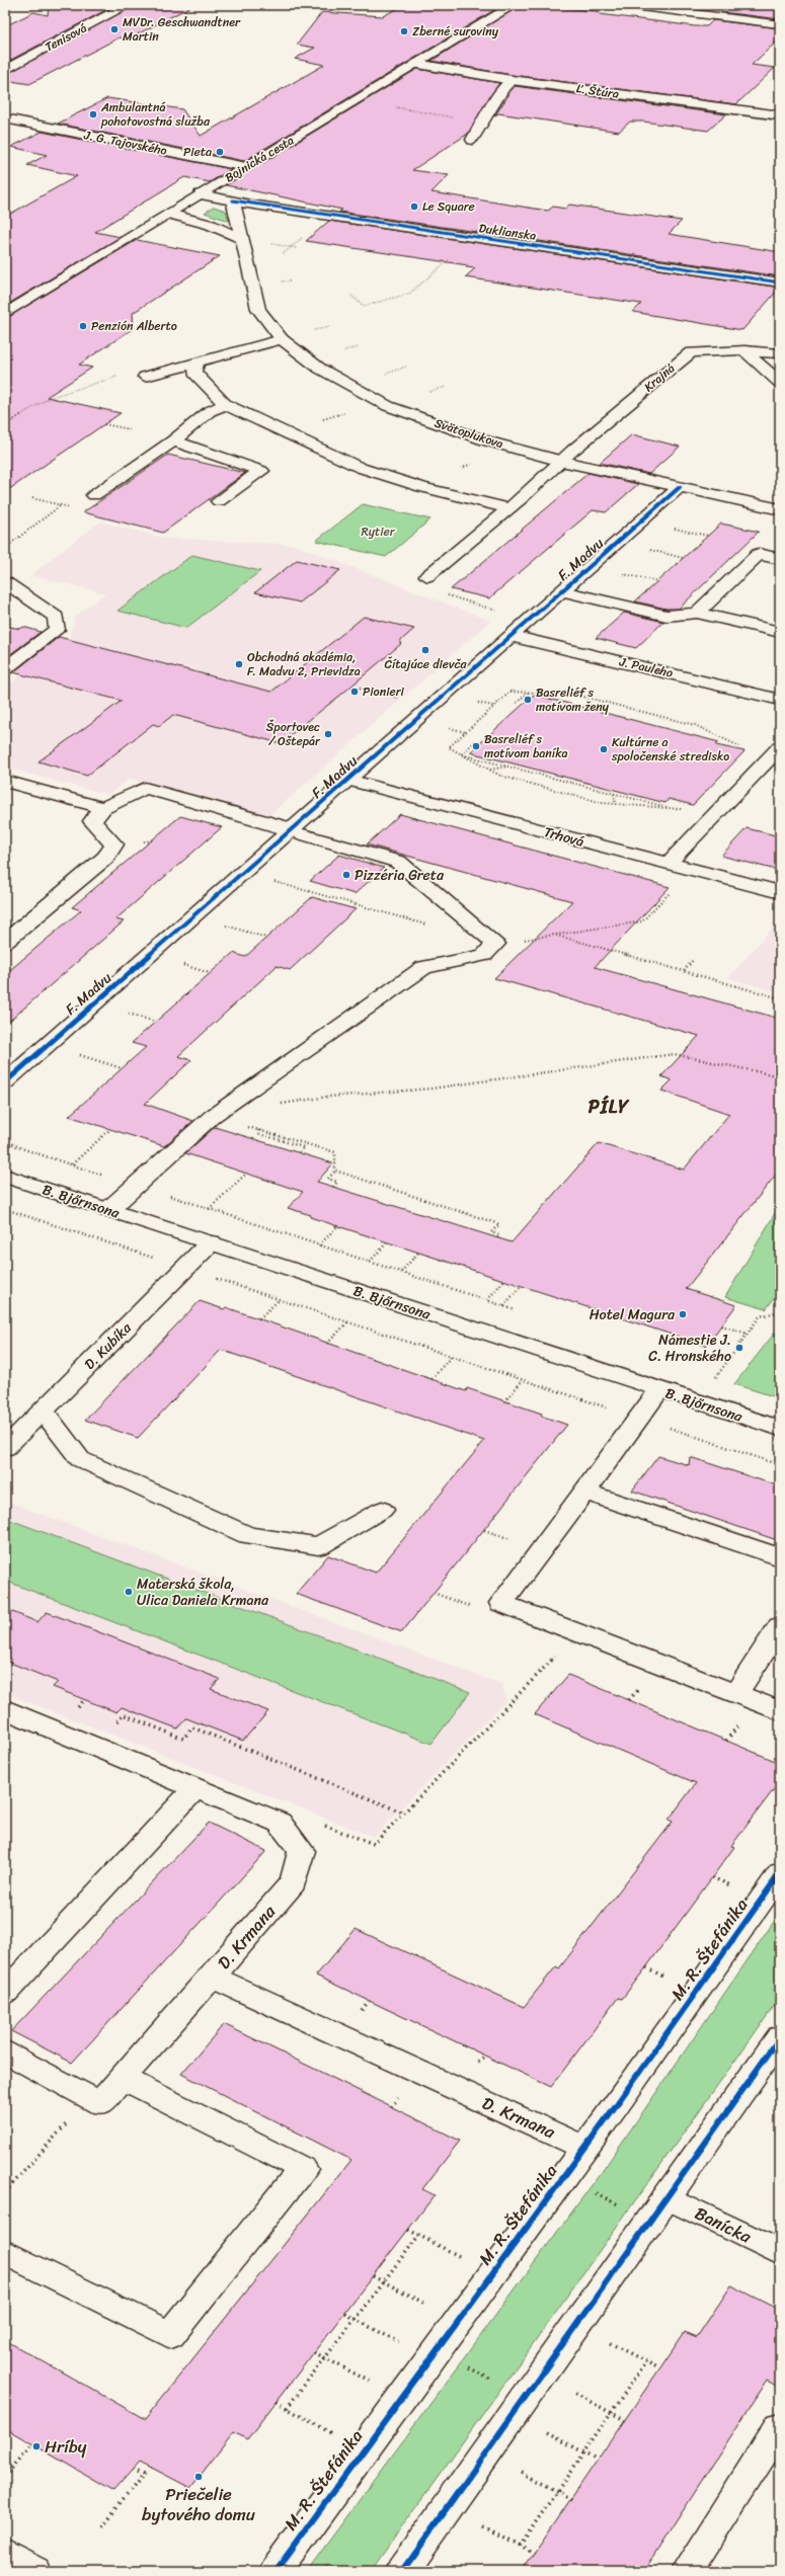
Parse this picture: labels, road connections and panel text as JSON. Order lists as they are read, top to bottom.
{
  "streets": {
    "street": [
      "Tenisová",
      "Ľ. Štúra",
      "J. G. Tajovského",
      "Bojnická cesta",
      "Duklianska",
      "Krajná",
      "Svätoplukova",
      "F. Madvu",
      "J. Pauleho",
      "Trhová",
      "B. Bjőrnsona",
      "D. Kubíka",
      "D. Krmana",
      "M. R. Štefánika",
      "Banícka"
    ]
  },
  "crossings": [
    ["Ľ. Štúra", "Bojnická cesta"],
    ["J. G. Tajovského", "Bojnická cesta"],
    ["Duklianska", "Svätoplukova"],
    ["Krajná", "Svätoplukova"],
    ["Svätoplukova", "F. Madvu"],
    ["F. Madvu", "J. Pauleho"],
    ["F. Madvu", "Trhová"],
    ["B. Bjőrnsona", "D. Kubíka"],
    ["D. Krmana", "M. R. Štefánika"]
  ],
  "districts": ["PÍLY"],
  "parks": ["Rytier"],
  "places": [
    "MVDr. Geschwandtner Martin",
    "Zberné suroviny",
    "Ambulantná pohotovostná služba",
    "Pieta",
    "Le Square",
    "Penzión Alberto",
    "Čítajúce dievča",
    "Obchodná akadémia, F. Madvu 2, Prievidza",
    "Pionieri",
    "Basreliéf s motívom ženy",
    "Športovec / Oštepár",
    "Basreliéf s motívom baníka",
    "Kultúrne a spoločenské stredisko",
    "Pizzéria Greta",
    "Hotel Magura",
    "Námestie J. C. Hronského",
    "Materská škola, Ulica Daniela Krmana",
    "Hríby",
    "Priečelie bytového domu"
  ]
}
